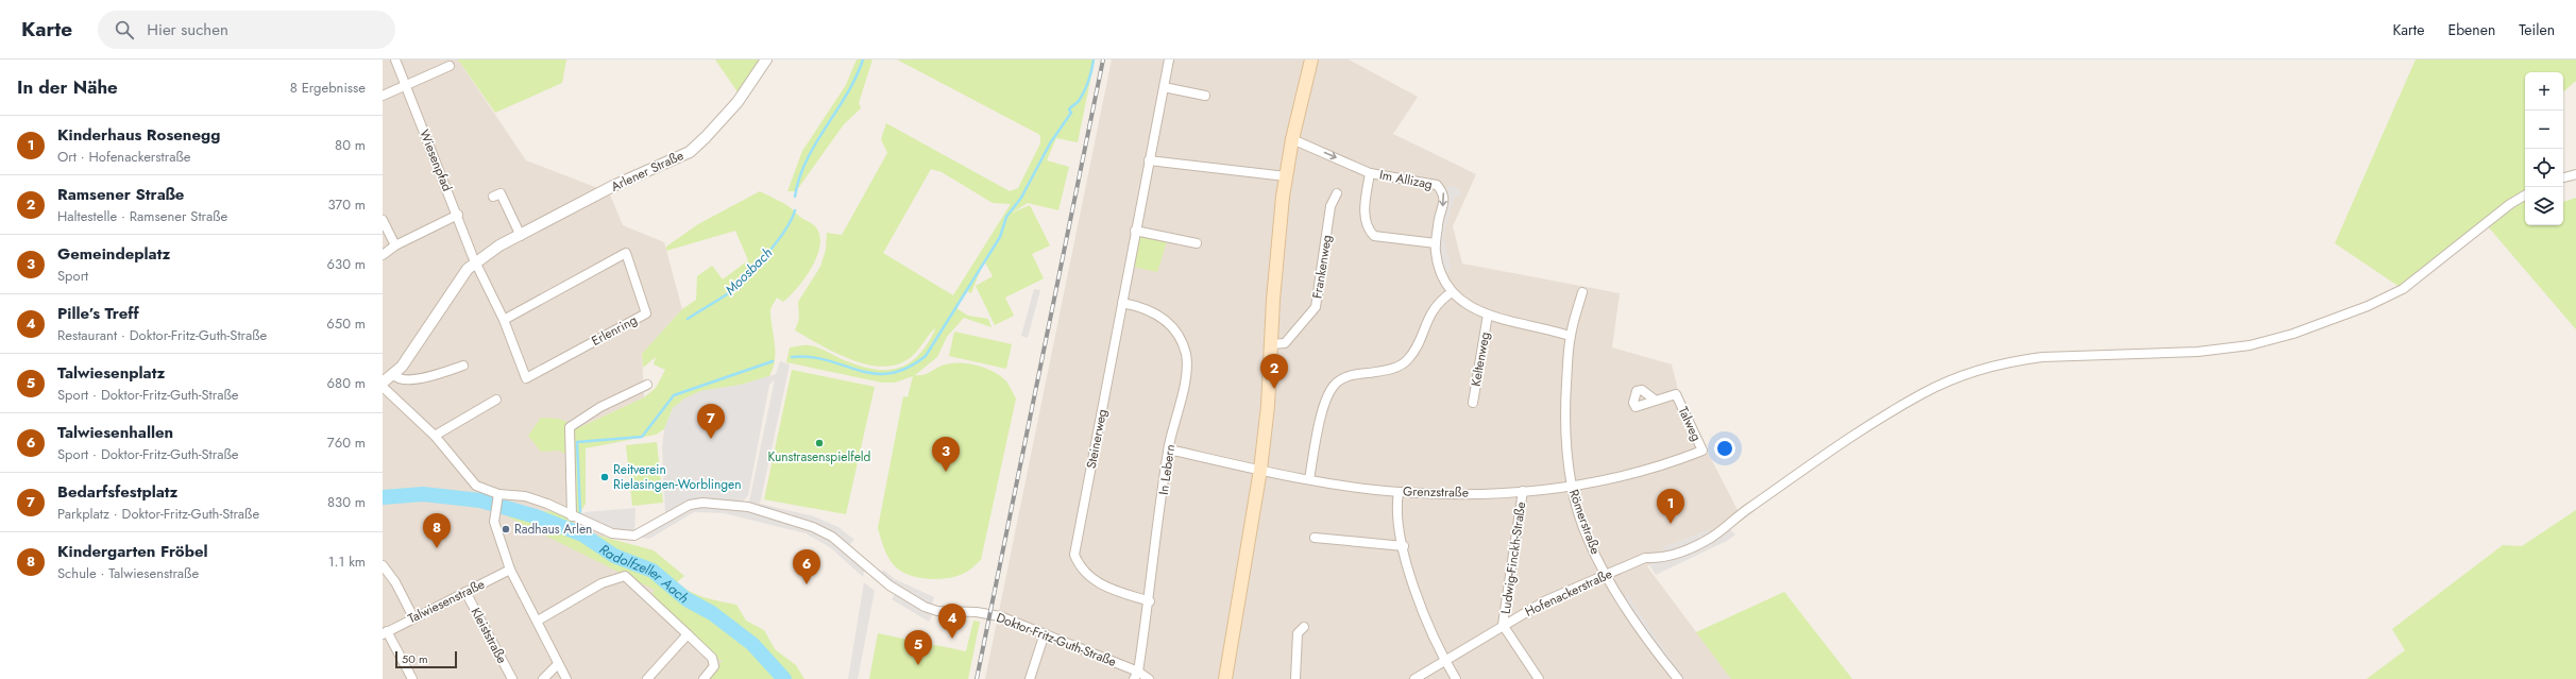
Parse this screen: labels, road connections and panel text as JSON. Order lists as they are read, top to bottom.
{
  "streets": {
    "street": [
      "Wiesenpfad",
      "Arlener Straße",
      "Im Allizag",
      "Frankenweg",
      "Erlenring",
      "Keltenweg",
      "Talweg",
      "Steinerweg",
      "In Lebern",
      "Grenzstraße",
      "Römerstraße",
      "Ludwig-Finckh-Straße",
      "Hofenackerstraße",
      "Talwiesenstraße",
      "Kleiststraße",
      "Doktor-Fritz-Guth-Straße"
    ]
  },
  "crossings": [
    ["Wiesenpfad", "Arlener Straße"],
    ["Wiesenpfad", "Erlenring"],
    ["Arlener Straße", "Erlenring"],
    ["Im Allizag", "Keltenweg"],
    ["Im Allizag", "Römerstraße"],
    ["Talweg", "Grenzstraße"],
    ["Steinerweg", "In Lebern"],
    ["In Lebern", "Grenzstraße"],
    ["In Lebern", "Doktor-Fritz-Guth-Straße"],
    ["Grenzstraße", "Römerstraße"],
    ["Grenzstraße", "Ludwig-Finckh-Straße"],
    ["Römerstraße", "Hofenackerstraße"],
    ["Ludwig-Finckh-Straße", "Hofenackerstraße"],
    ["Talwiesenstraße", "Kleiststraße"]
  ],
  "one_way": ["Im Allizag"],
  "water": ["Moosbach", "Radolfzeller Aach"],
  "places": ["Kunstrasenspielfeld", "Reitverein Rielasingen-Worblingen", "Radhaus Arlen"],
  "scale_bar": "50 m",
  "page": {
    "header": "Karte",
    "search": "Hier suchen",
    "nav": ["Karte", "Ebenen", "Teilen"],
    "heading": ["In der Nähe", "8 Ergebnisse"],
    "map_buttons": ["+", "−"],
    "list": [
      {
        "mark": "1",
        "name": "Kinderhaus Rosenegg",
        "note": "Ort · Hofenackerstraße",
        "value": "80 m"
      },
      {
        "mark": "2",
        "name": "Ramsener Straße",
        "note": "Haltestelle · Ramsener Straße",
        "value": "370 m"
      },
      {
        "mark": "3",
        "name": "Gemeindeplatz",
        "note": "Sport",
        "value": "630 m"
      },
      {
        "mark": "4",
        "name": "Pille’s Treff",
        "note": "Restaurant · Doktor-Fritz-Guth-Straße",
        "value": "650 m"
      },
      {
        "mark": "5",
        "name": "Talwiesenplatz",
        "note": "Sport · Doktor-Fritz-Guth-Straße",
        "value": "680 m"
      },
      {
        "mark": "6",
        "name": "Talwiesenhallen",
        "note": "Sport · Doktor-Fritz-Guth-Straße",
        "value": "760 m"
      },
      {
        "mark": "7",
        "name": "Bedarfsfestplatz",
        "note": "Parkplatz · Doktor-Fritz-Guth-Straße",
        "value": "830 m"
      },
      {
        "mark": "8",
        "name": "Kindergarten Fröbel",
        "note": "Schule · Talwiesenstraße",
        "value": "1.1 km"
      }
    ],
    "pins": [
      "2",
      "7",
      "3",
      "1",
      "8",
      "6",
      "4",
      "5"
    ],
    "scale": "50 m"
  }
}
